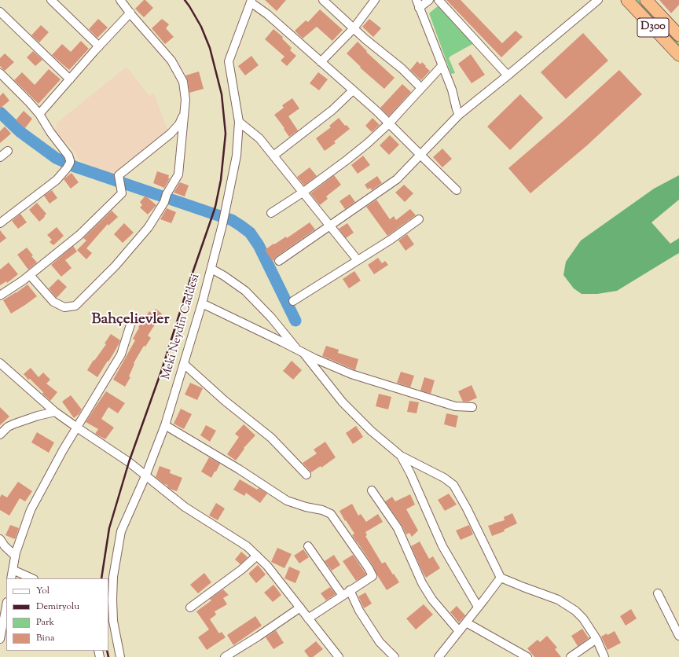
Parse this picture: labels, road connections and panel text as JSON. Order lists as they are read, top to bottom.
{
  "streets": {
    "highway": ["D300"],
    "street": ["Meki Neydin Caddesi"]
  },
  "districts": ["Bahçelievler"],
  "legend": [
    "Yol",
    "Demiryolu",
    "Park",
    "Bina"
  ]
}
